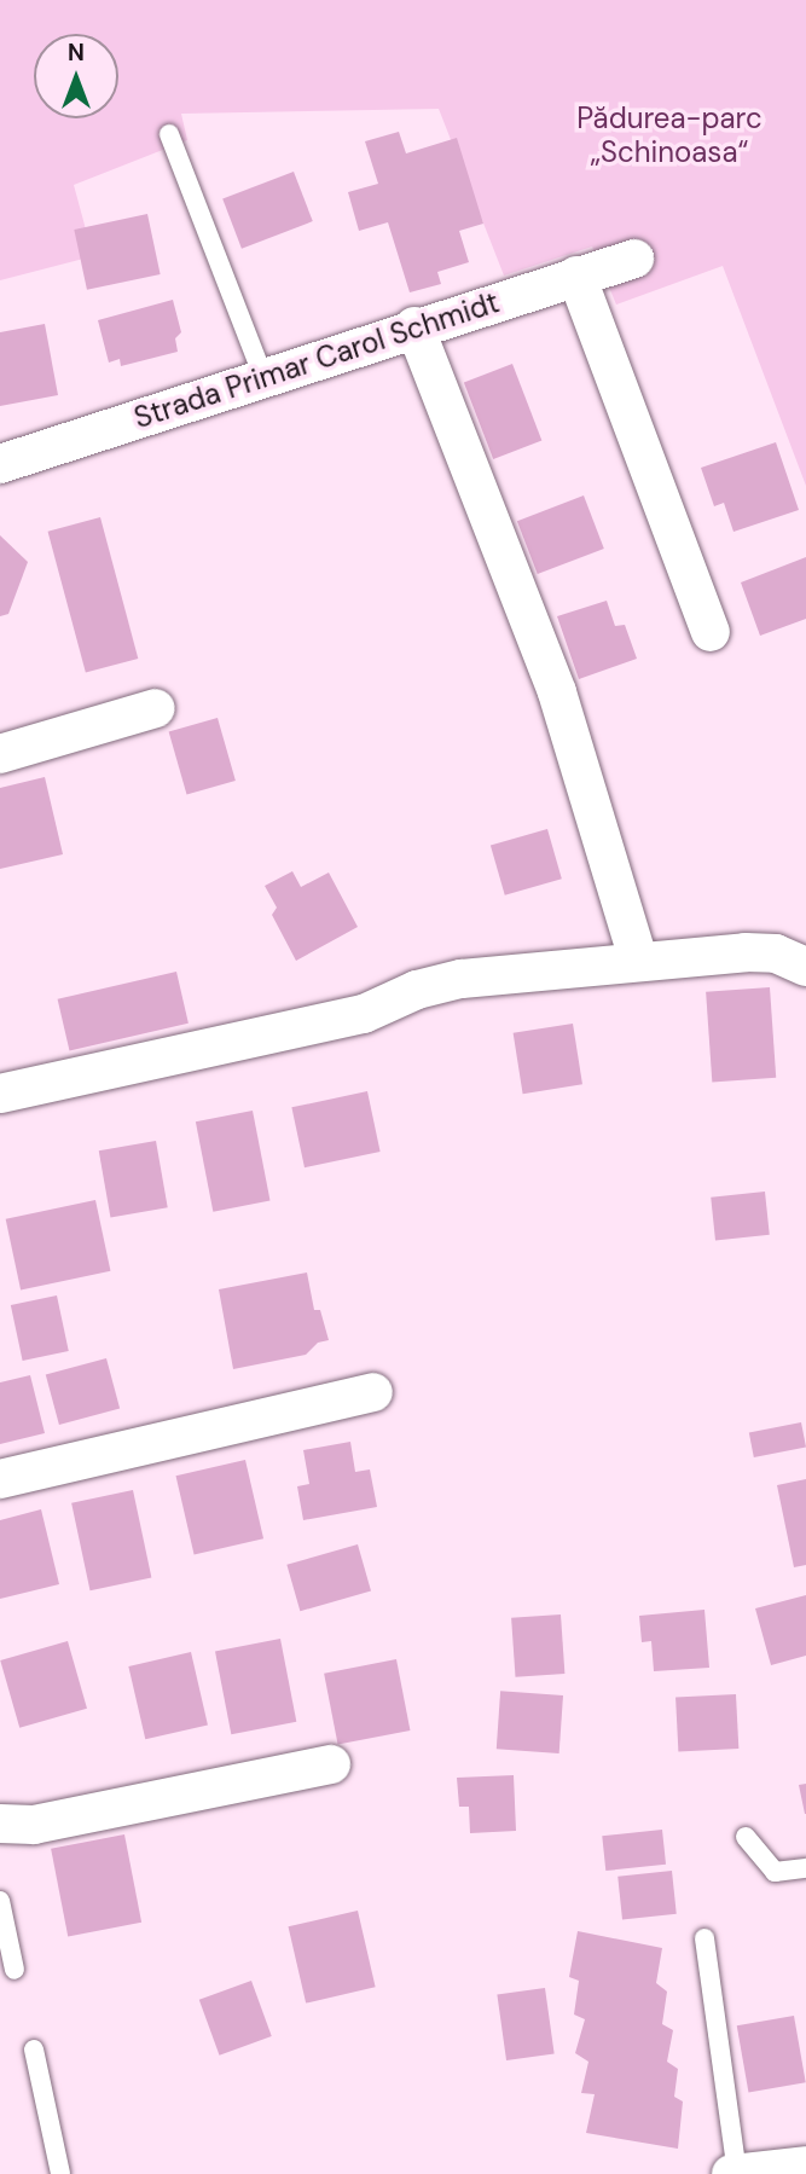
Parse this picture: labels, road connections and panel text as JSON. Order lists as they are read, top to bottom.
{
  "streets": {
    "street": ["Strada Primar Carol Schmidt"]
  },
  "parks": ["Pădurea-parc „Schinoasa“"],
  "north": "top"
}
